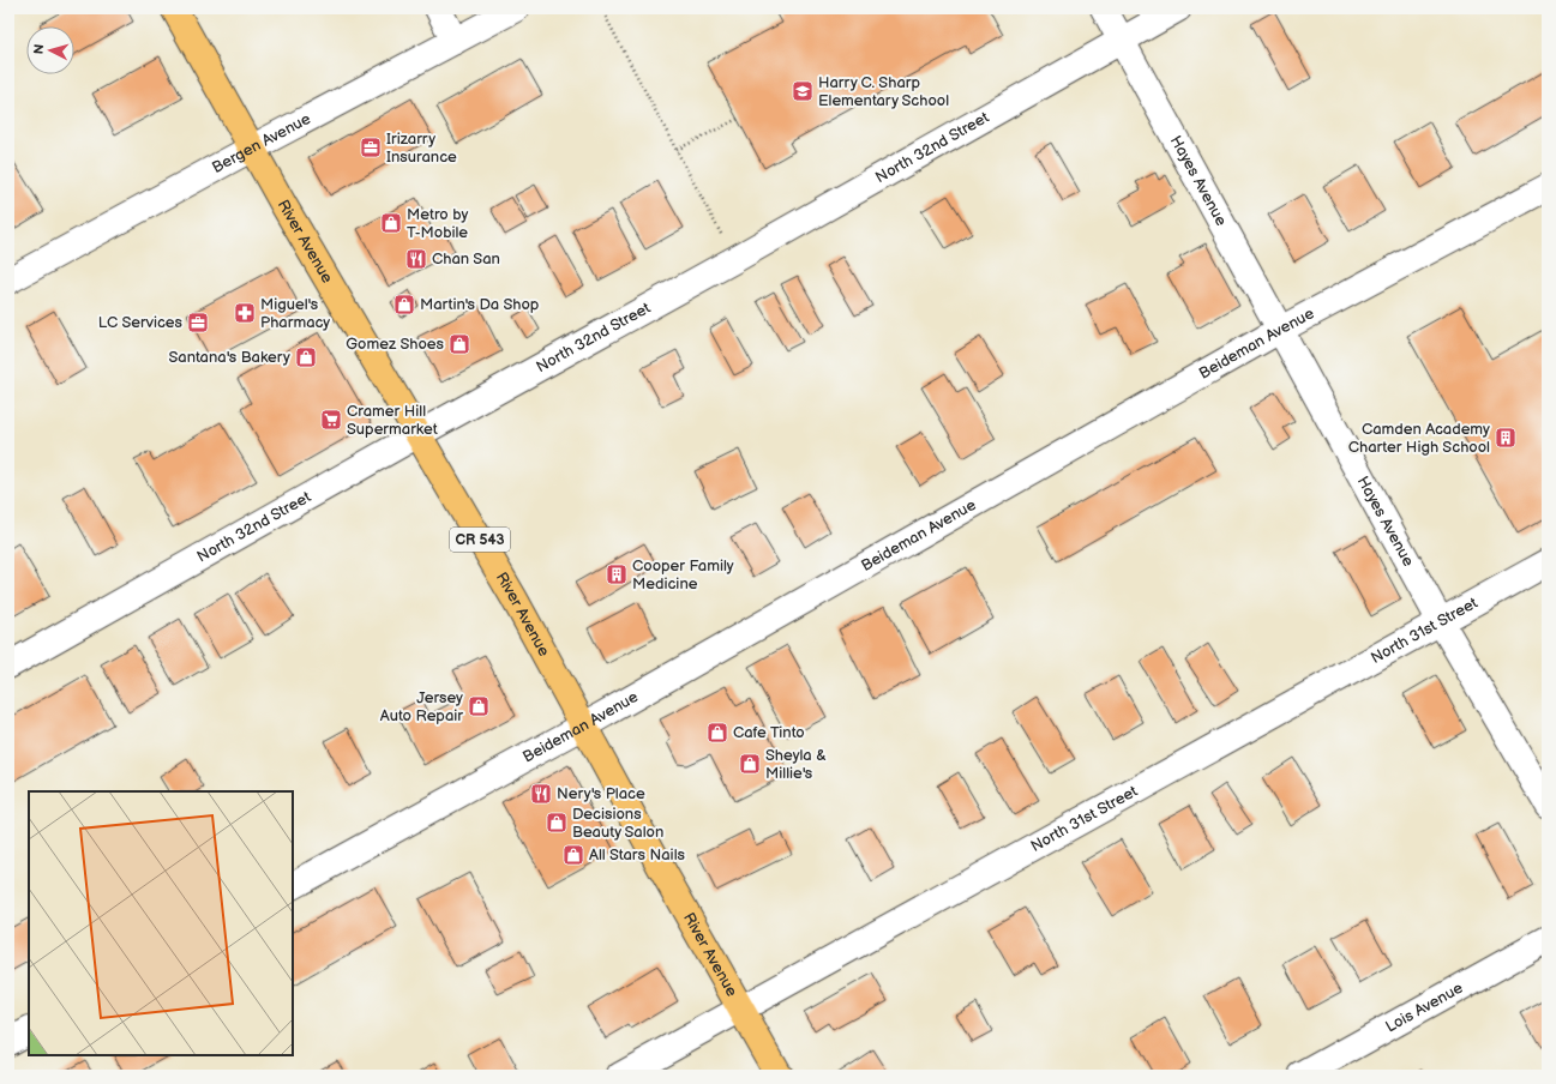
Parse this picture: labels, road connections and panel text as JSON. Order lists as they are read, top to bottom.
{
  "streets": {
    "main road": ["River Avenue", "CR 543"],
    "street": [
      "Bergen Avenue",
      "North 32nd Street",
      "Hayes Avenue",
      "Beideman Avenue",
      "North 31st Street",
      "Lois Avenue"
    ]
  },
  "crossings": [
    ["Bergen Avenue", "River Avenue"],
    ["North 32nd Street", "Hayes Avenue"],
    ["North 32nd Street", "River Avenue"],
    ["Hayes Avenue", "Beideman Avenue"],
    ["Hayes Avenue", "North 31st Street"],
    ["River Avenue", "Beideman Avenue"],
    ["River Avenue", "North 31st Street"]
  ],
  "places": {
    "school or university": ["Harry C. Sharp Elementary School"],
    "office": ["Irizarry Insurance", "LC Services"],
    "shop": [
      "Metro by T-Mobile",
      "Martin's Da Shop",
      "Gomez Shoes",
      "Santana's Bakery",
      "Jersey Auto Repair",
      "Cafe Tinto",
      "Sheyla & Millie's",
      "Decisions Beauty Salon",
      "All Stars Nails"
    ],
    "restaurant": ["Chan San", "Nery's Place"],
    "pharmacy": ["Miguel's Pharmacy"],
    "supermarket": ["Cramer Hill Supermarket"],
    "building": ["Camden Academy Charter High School", "Cooper Family Medicine"]
  },
  "north": "left"
}
